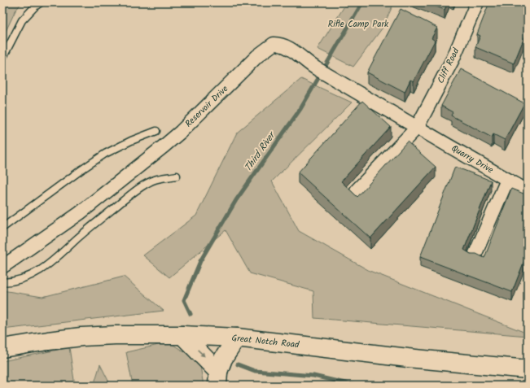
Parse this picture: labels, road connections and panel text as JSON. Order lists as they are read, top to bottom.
{
  "streets": {
    "main road": ["Great Notch Road"],
    "street": ["Cliff Road", "Reservoir Drive", "Quarry Drive"]
  },
  "crossings": [
    ["Cliff Road", "Reservoir Drive"],
    ["Cliff Road", "Quarry Drive"],
    ["Reservoir Drive", "Quarry Drive"]
  ],
  "water": ["Third River"],
  "parks": ["Rifle Camp Park"]
}
